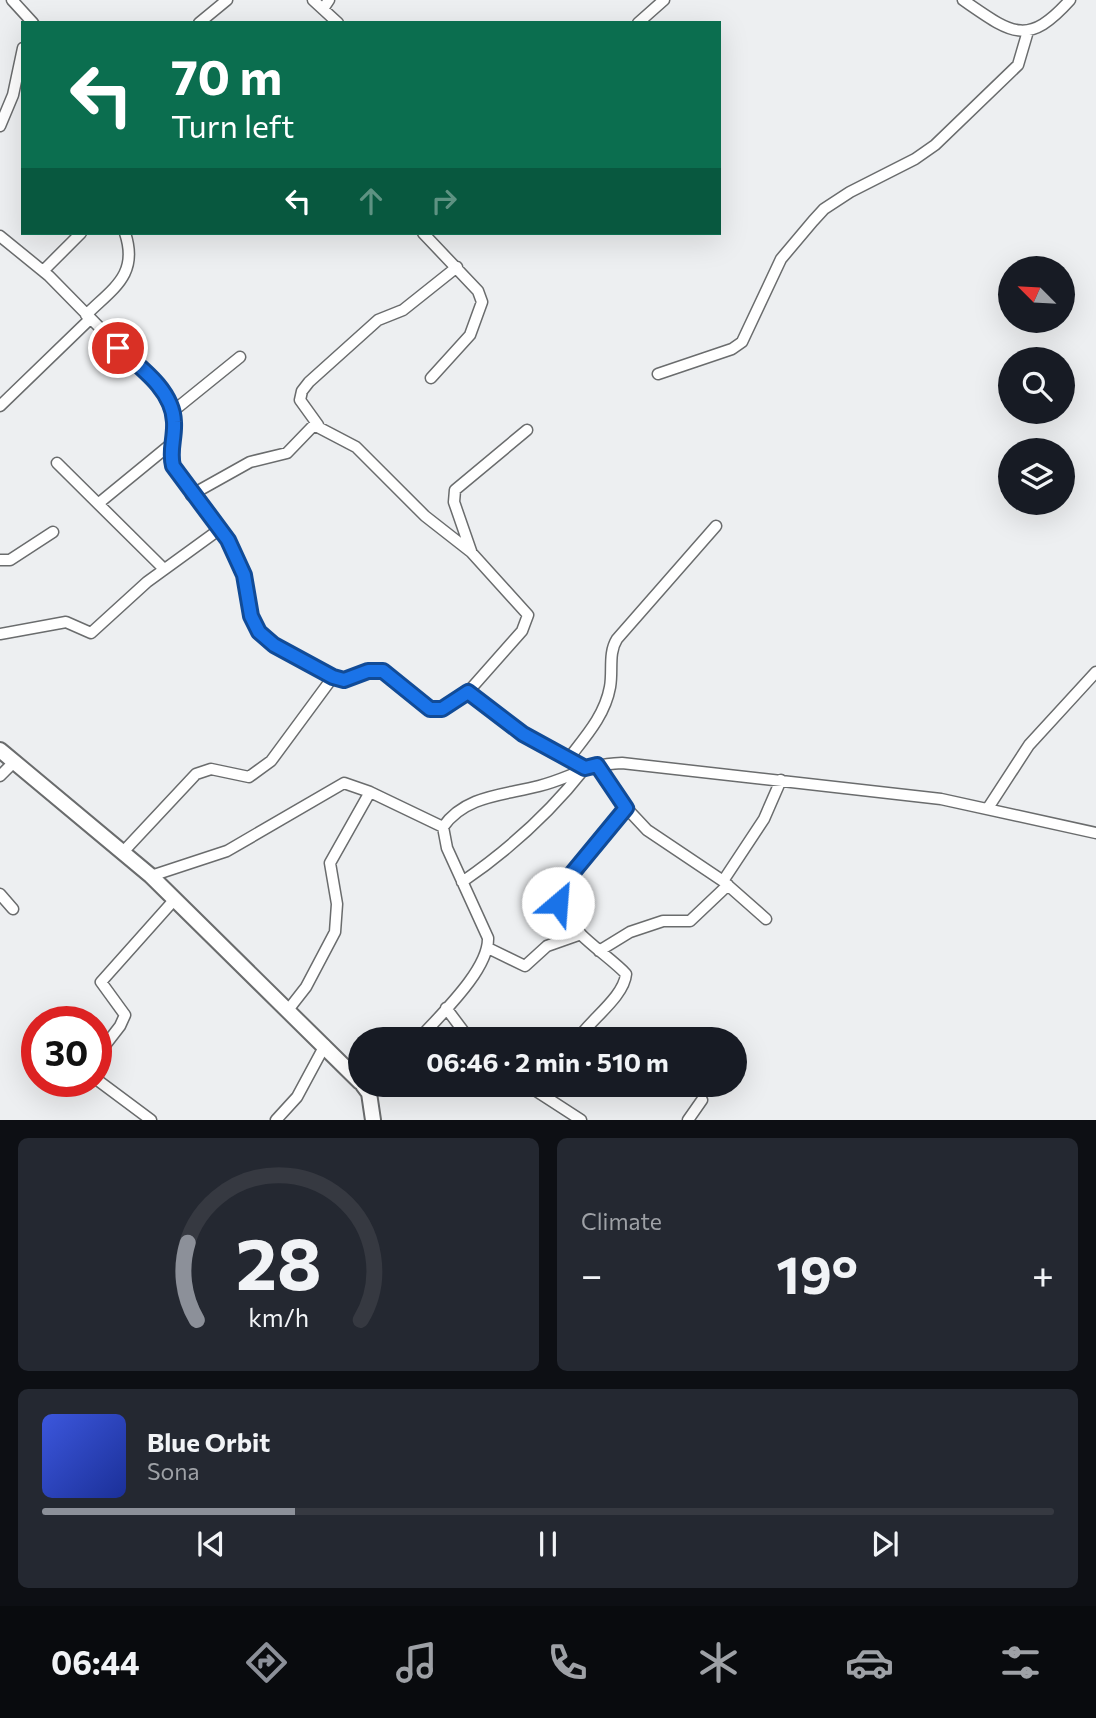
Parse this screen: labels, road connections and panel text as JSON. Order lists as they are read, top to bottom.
{
  "north": "top left",
  "page": {
    "turn": ["70 m", "Turn left"],
    "limit": "30",
    "trip": "06:46 · 2 min · 510 m",
    "tile": "Climate",
    "heat": ["−", "19°", "+"],
    "song": ["Blue Orbit", "Sona"],
    "tabs": "06:44",
    "gauge": ["28", "km/h"]
  }
}
